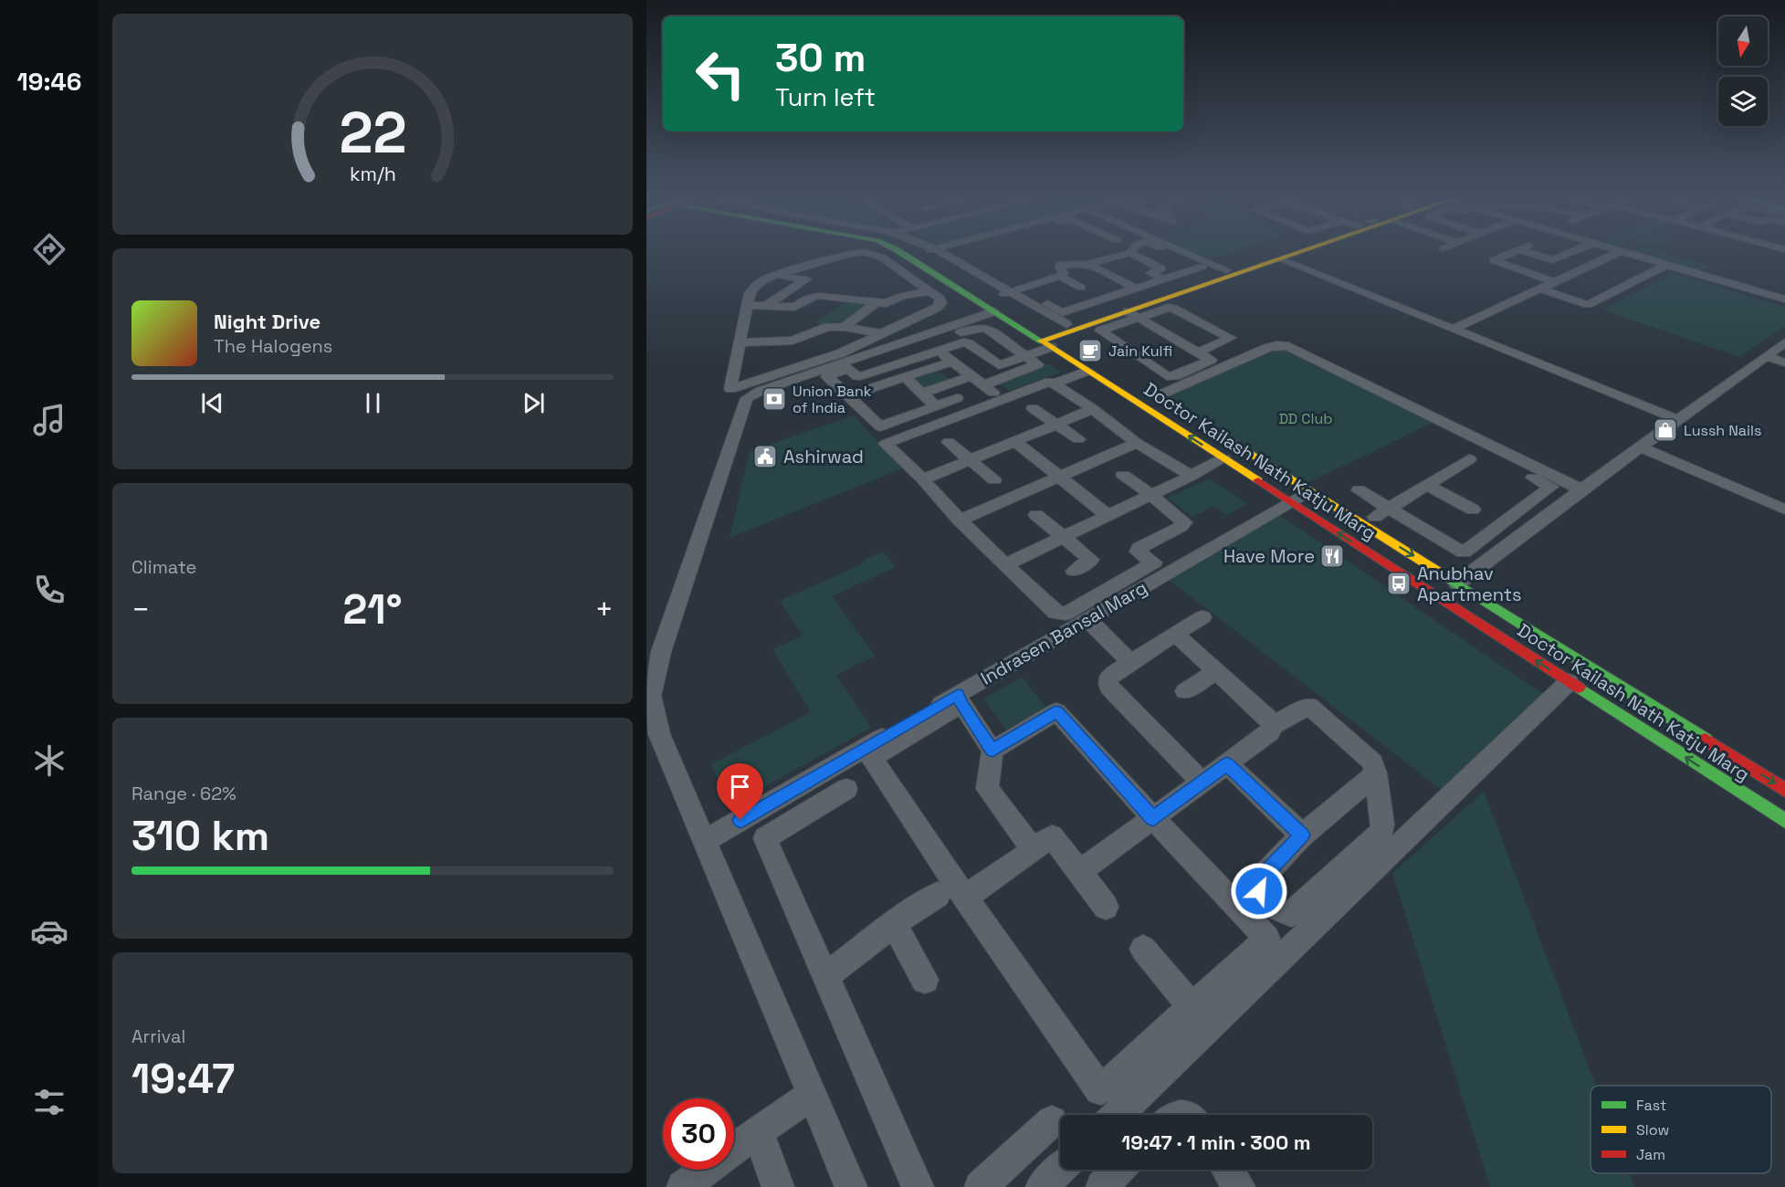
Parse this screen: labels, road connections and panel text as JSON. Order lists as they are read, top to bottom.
{
  "streets": {
    "main road": ["Doctor Kailash Nath Katju Marg"],
    "street": ["Indrasen Bansal Marg"]
  },
  "crossings": [
    ["Doctor Kailash Nath Katju Marg", "Indrasen Bansal Marg"]
  ],
  "parks": ["DD Club"],
  "places": {
    "cafe": ["Jain Kulfi"],
    "bank": ["Union Bank of India"],
    "shop": ["Lussh Nails"],
    "public building": ["Ashirwad"],
    "restaurant": ["Have More"],
    "bus stop": ["Anubhav Apartments"]
  },
  "legend": ["Fast", "Slow", "Jam"],
  "north": "bottom",
  "page": {
    "tabs": "19:46",
    "turn": ["30 m", "Turn left"],
    "song": ["Night Drive", "The Halogens"],
    "tile": [
      "Climate",
      ["Range · 62%", "310 km"],
      ["Arrival", "19:47"]
    ],
    "heat": ["−", "21°", "+"],
    "limit": "30",
    "trip": "19:47 · 1 min · 300 m",
    "gauge": ["22", "km/h"]
  }
}
